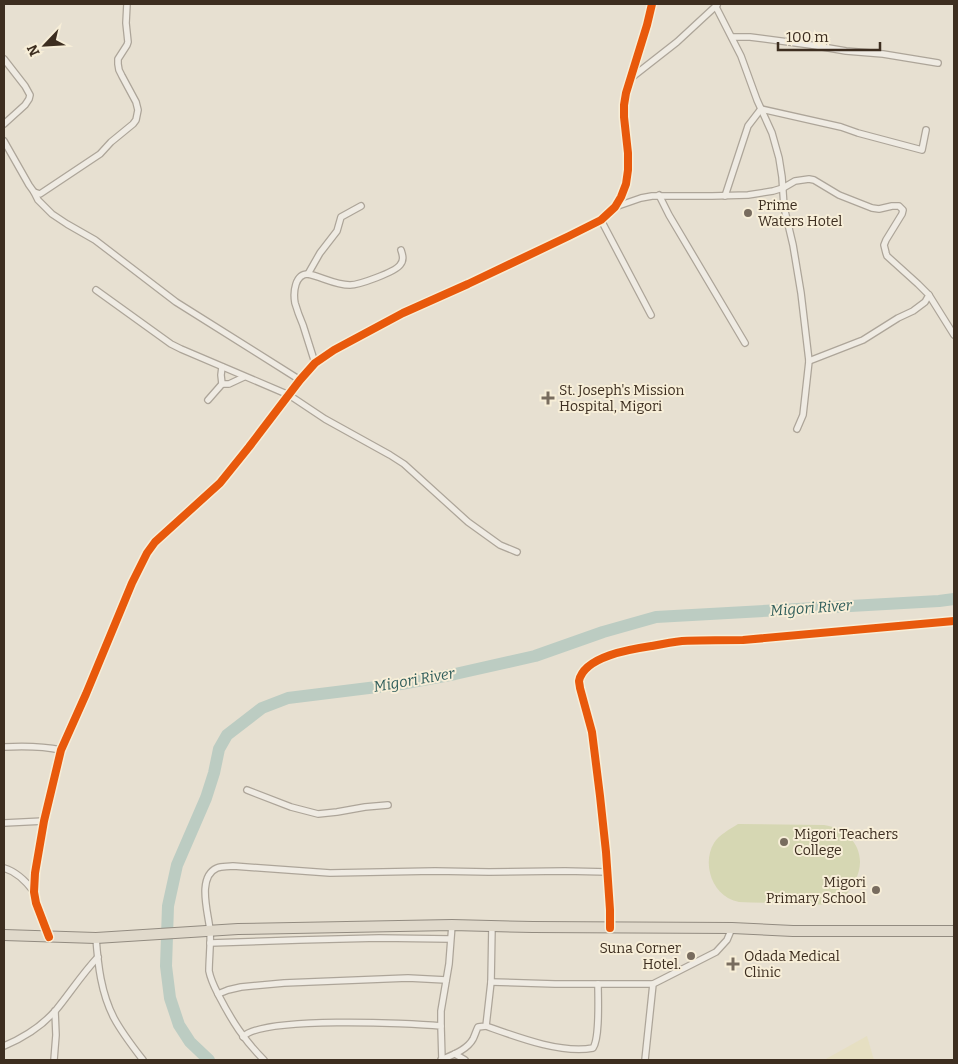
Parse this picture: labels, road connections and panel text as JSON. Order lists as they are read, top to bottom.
{
  "water": ["Migori River"],
  "places": {
    "other": [
      "Prime Waters Hotel",
      "Migori Teachers College",
      "Migori Primary School",
      "Suna Corner Hotel."
    ],
    "health": ["St. Joseph's Mission Hospital, Migori", "Odada Medical Clinic"]
  },
  "scale_bar": "100 m",
  "north": "bottom left"
}
